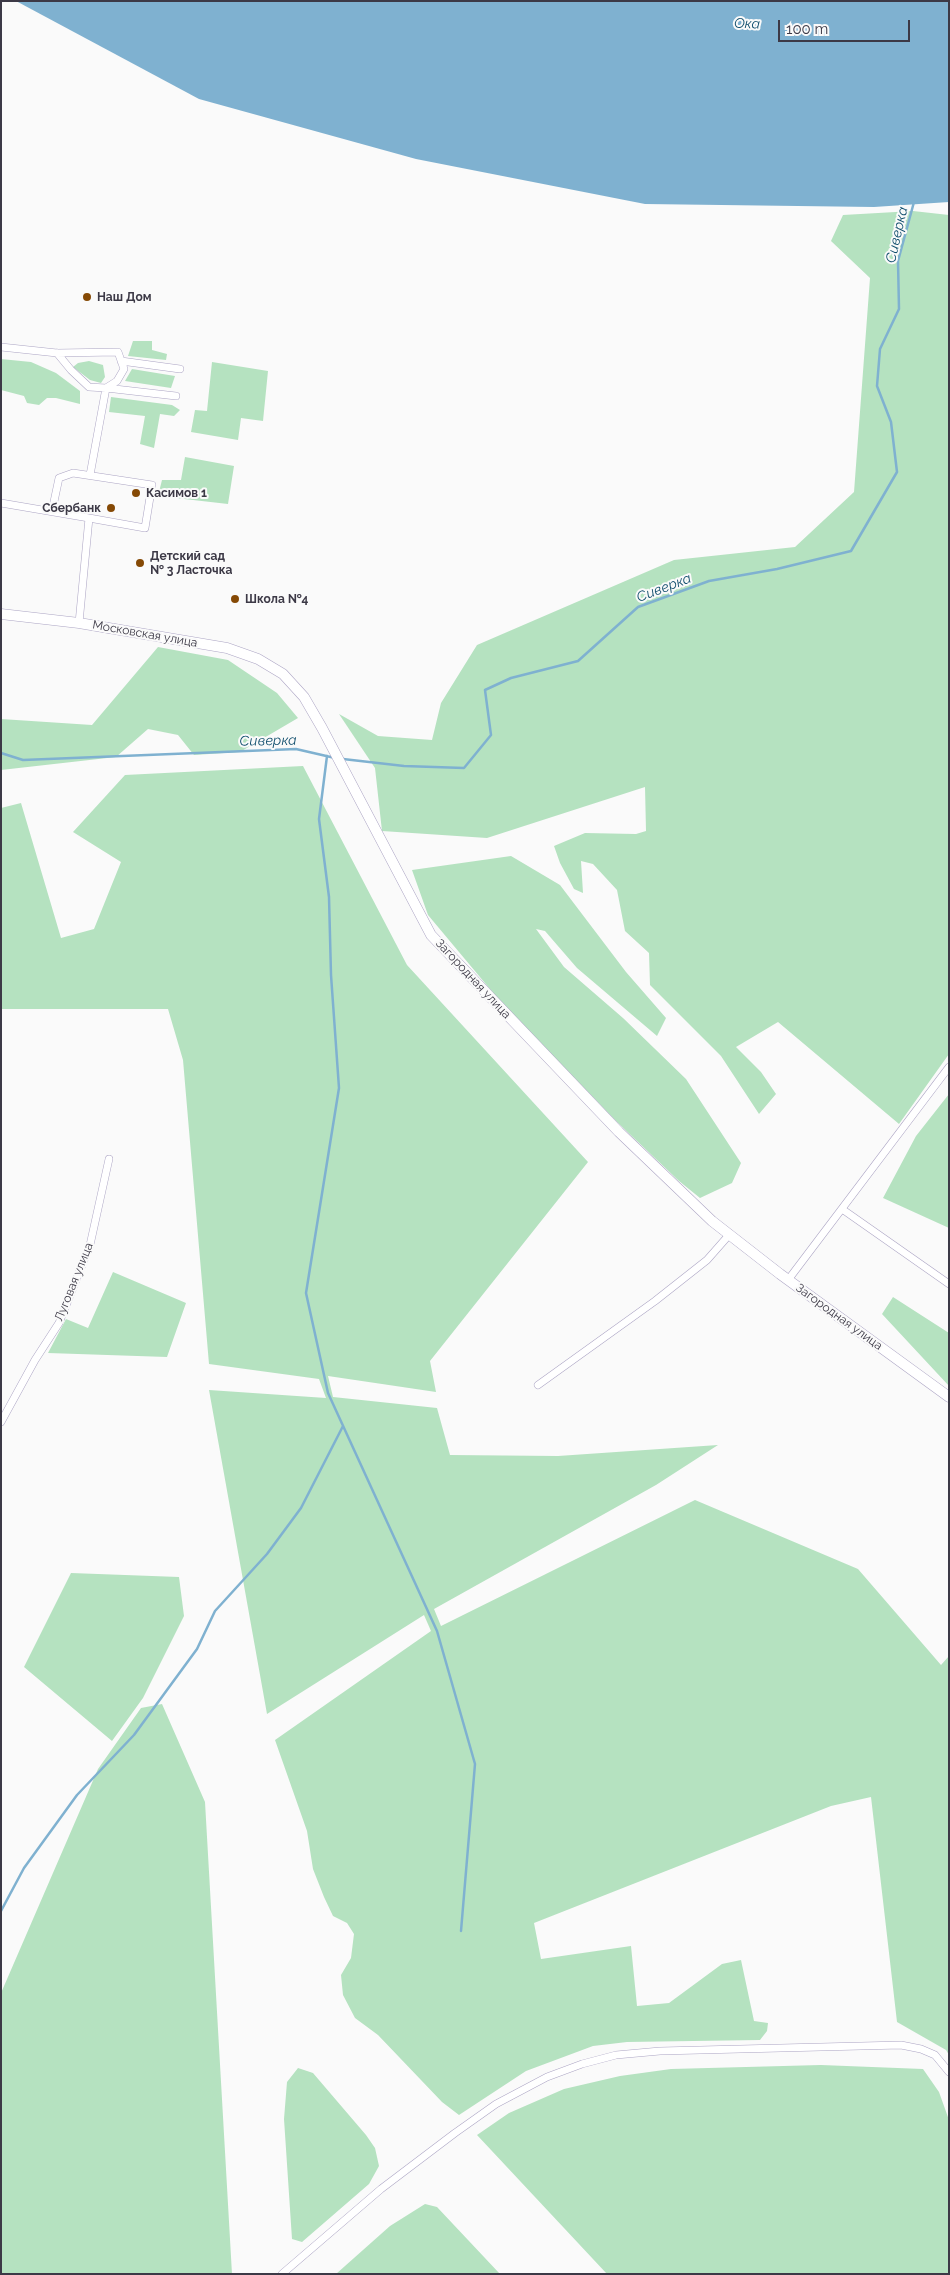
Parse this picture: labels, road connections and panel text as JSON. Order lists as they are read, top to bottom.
{
  "streets": {
    "main road": ["Московская улица", "Загородная улица"],
    "street": ["Луговая улица"]
  },
  "crossings": [
    ["Московская улица", "Загородная улица"]
  ],
  "water": ["Ока", "Сиверка"],
  "places": [
    "Наш Дом",
    "Касимов 1",
    "Сбербанк",
    "Детский сад № 3 Ласточка",
    "Школа №4"
  ],
  "scale_bar": "100 m"
}
